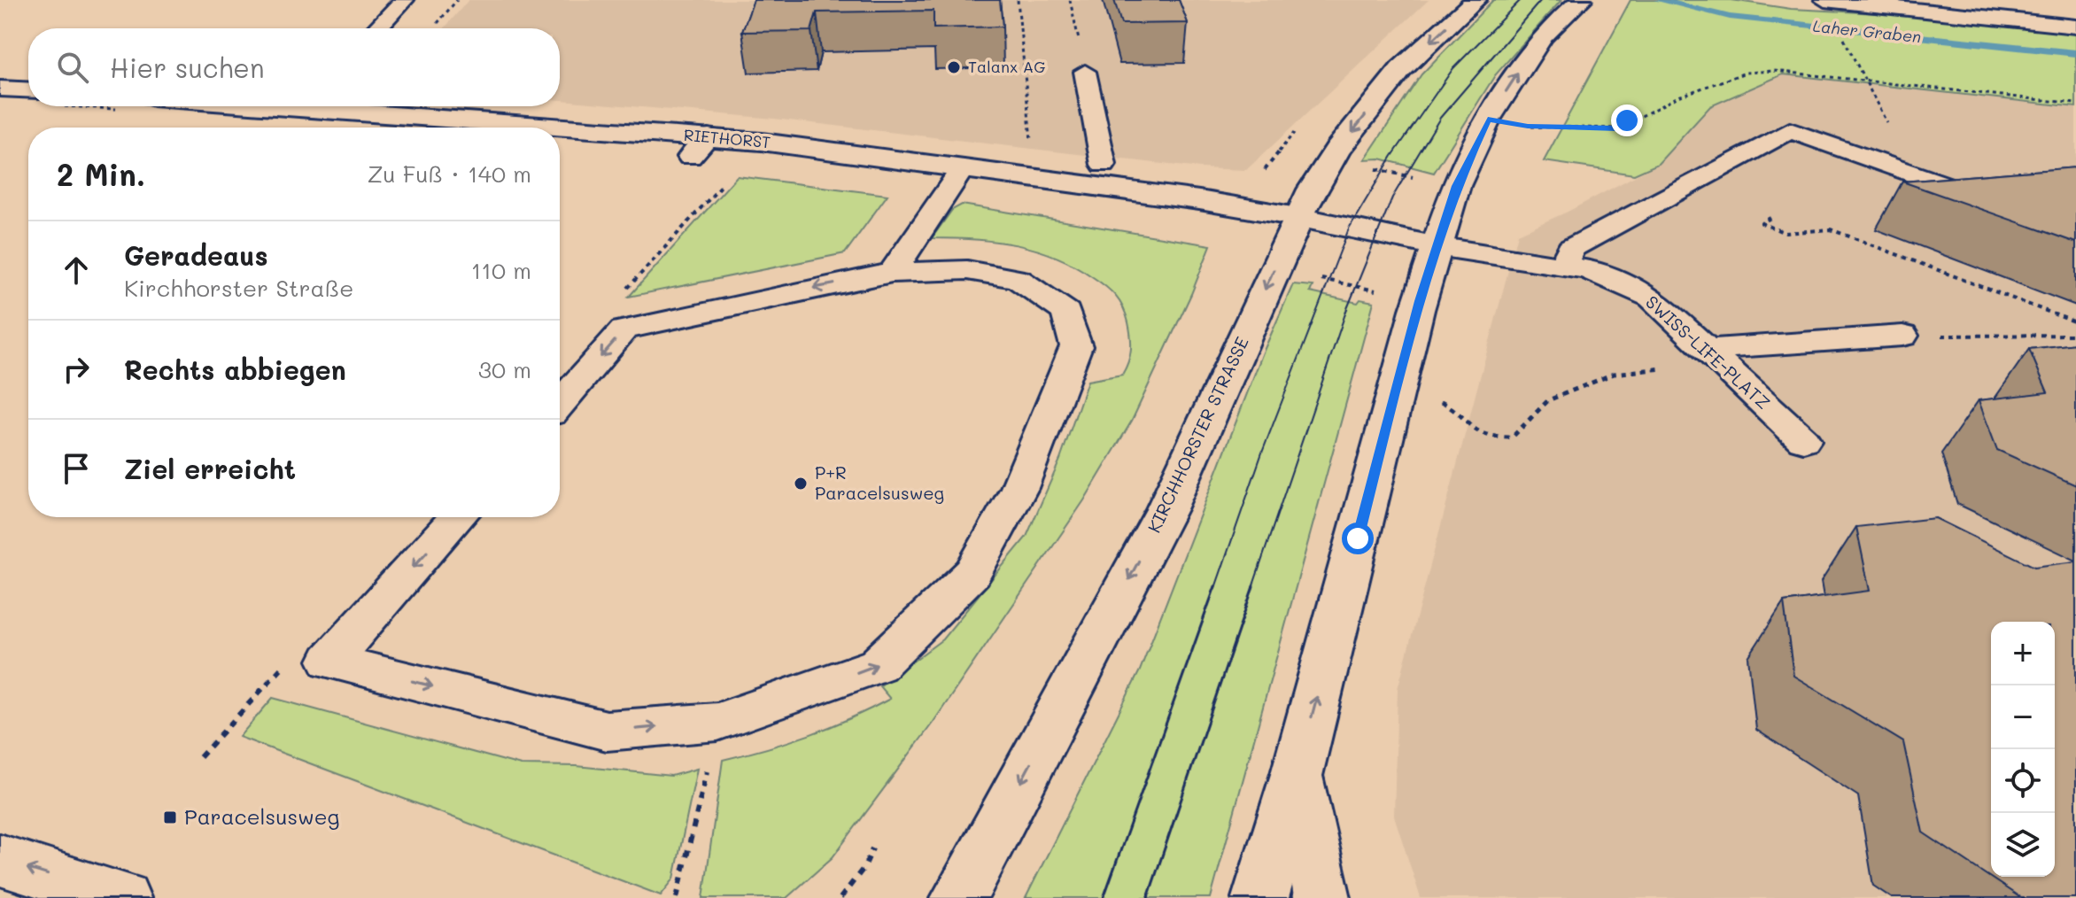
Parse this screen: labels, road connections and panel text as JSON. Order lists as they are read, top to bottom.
{
  "streets": {
    "main road": ["RIETHORST", "KIRCHHORSTER STRASSE"],
    "lane": ["SWISS-LIFE-PLATZ"]
  },
  "crossings": [
    ["RIETHORST", "SWISS-LIFE-PLATZ"],
    ["RIETHORST", "KIRCHHORSTER STRASSE"]
  ],
  "water": ["Laher Graben"],
  "places": {
    "other": ["Talanx AG", "P+R Paracelsusweg"],
    "transit": ["Paracelsusweg"]
  },
  "page": {
    "search": "Hier suchen",
    "heading": ["2 Min.", "Zu Fuß · 140 m"],
    "list": [
      ["Geradeaus", "Kirchhorster Straße", "110 m"],
      ["Rechts abbiegen", "30 m"],
      "Ziel erreicht"
    ],
    "map_buttons": ["+", "−"]
  }
}
